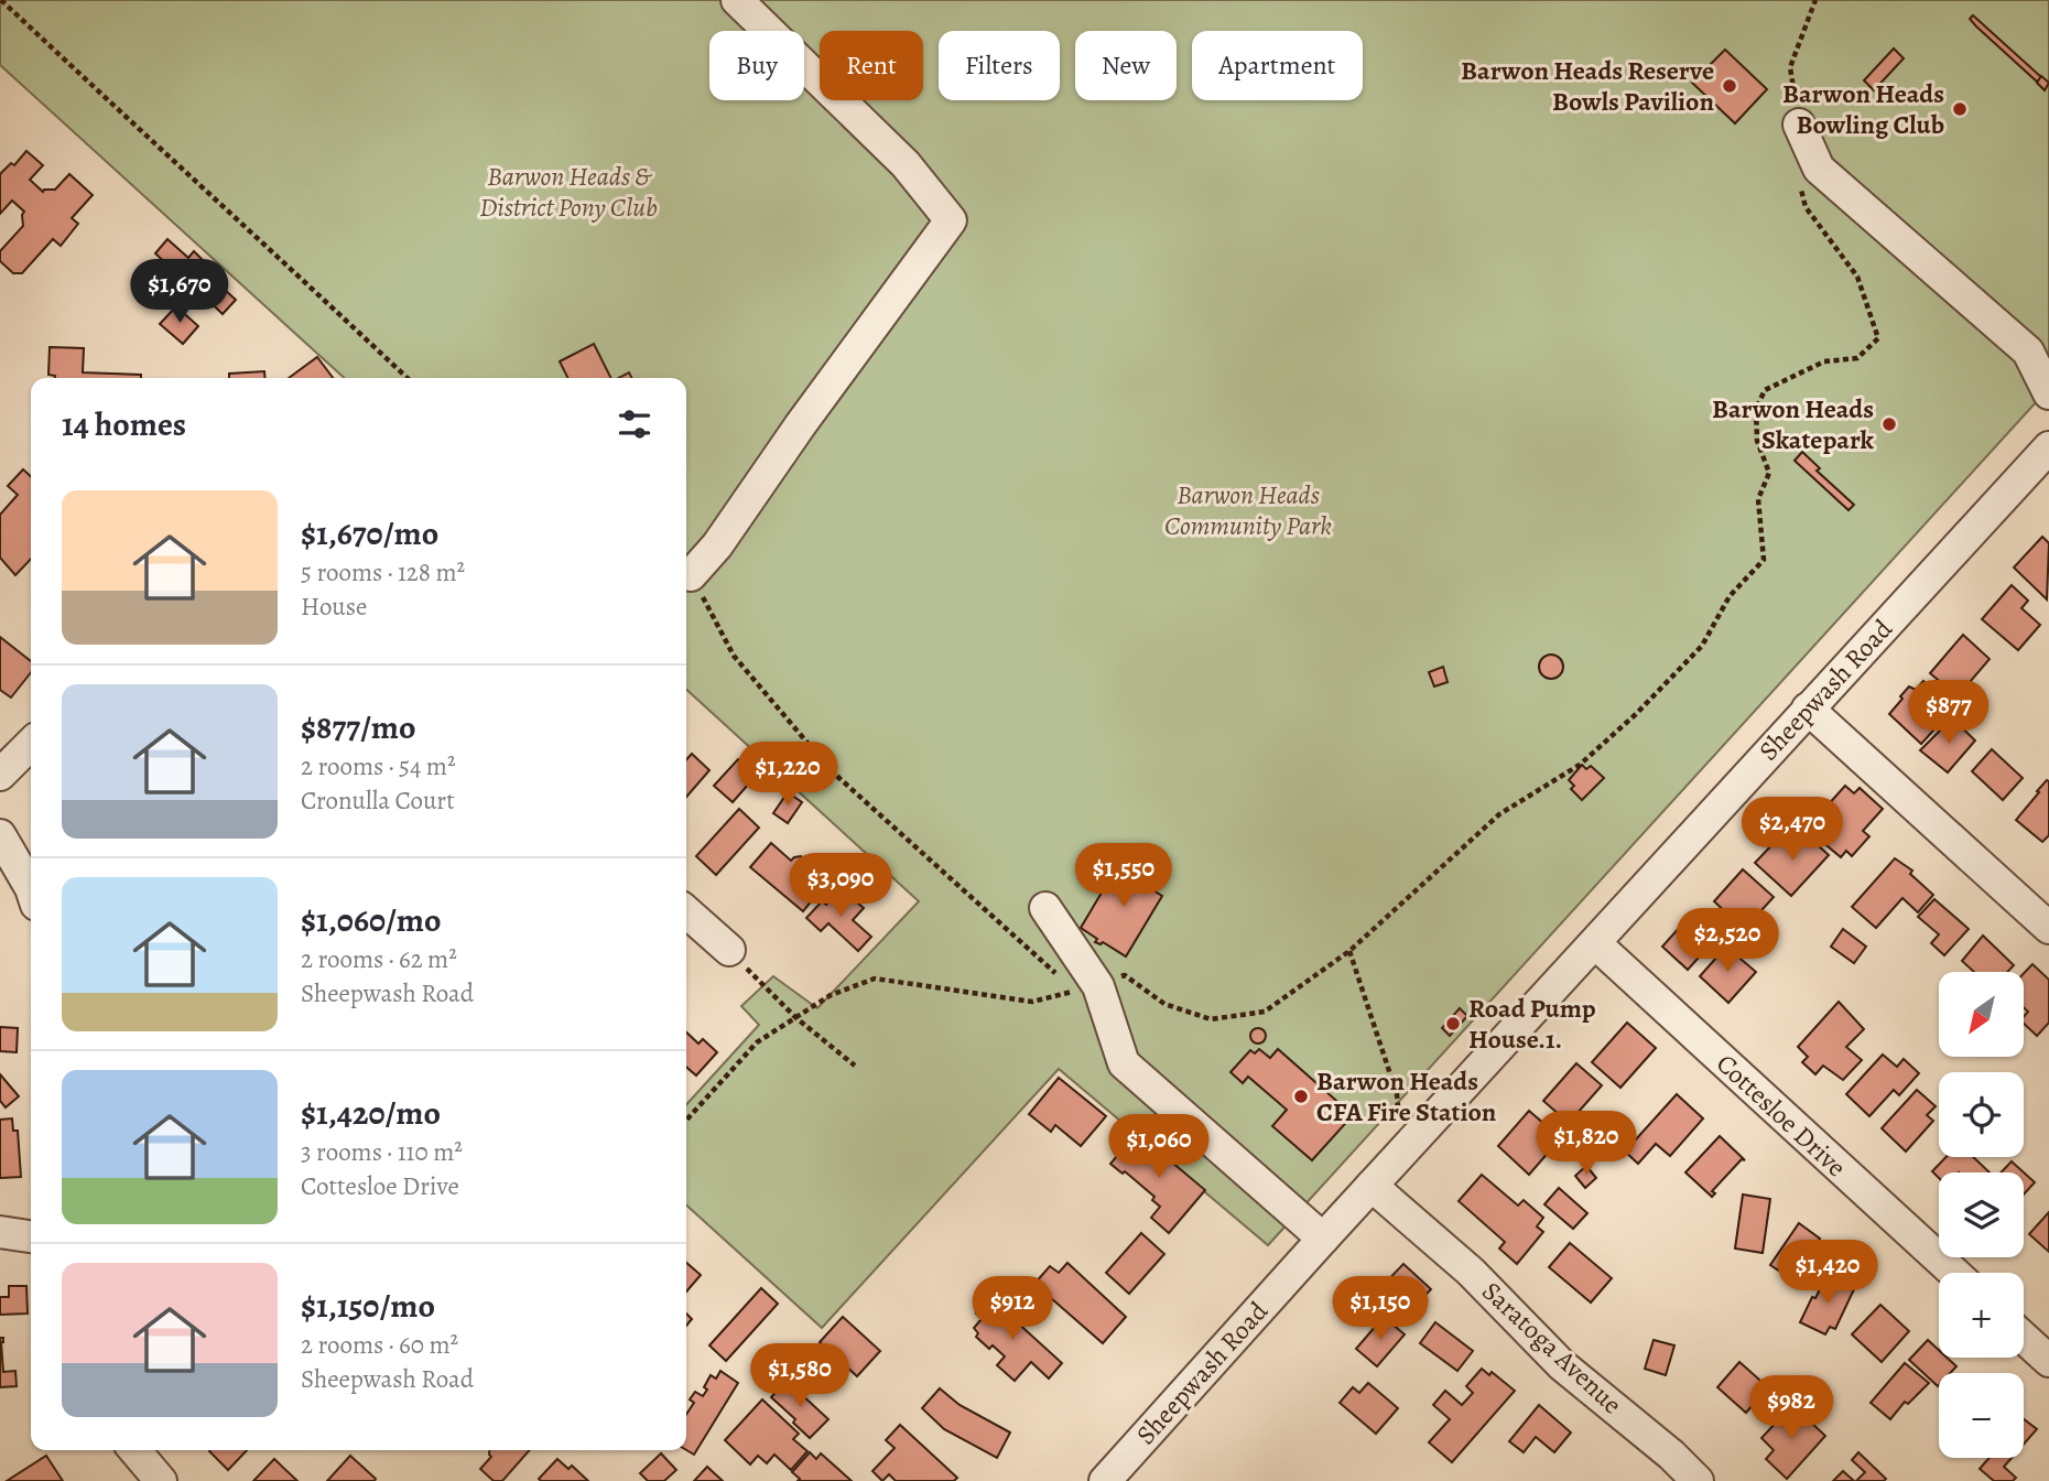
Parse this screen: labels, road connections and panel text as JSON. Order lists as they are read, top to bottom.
{
  "streets": {
    "street": ["Sheepwash Road", "Cottesloe Drive", "Saratoga Avenue"]
  },
  "crossings": [
    ["Sheepwash Road", "Cottesloe Drive"],
    ["Sheepwash Road", "Saratoga Avenue"]
  ],
  "parks": ["Barwon Heads & District Pony Club", "Barwon Heads Community Park"],
  "places": [
    "Barwon Heads Reserve Bowls Pavilion",
    "Barwon Heads Bowling Club",
    "Barwon Heads Skatepark",
    "Road Pump House.1.",
    "Barwon Heads CFA Fire Station"
  ],
  "north": "bottom left",
  "page": {
    "chip": [
      "Buy",
      "Rent",
      "Filters",
      "New",
      "Apartment"
    ],
    "price": [
      "$1,670",
      "$877",
      "$1,220",
      "$2,470",
      "$1,550",
      "$3,090",
      "$2,520",
      "$1,820",
      "$1,060",
      "$1,420",
      "$912",
      "$1,150",
      "$1,580",
      "$982"
    ],
    "heading": "14 homes",
    "list": [
      {
        "name": "$1,670/mo",
        "note": "5 rooms · 128 m² · House"
      },
      {
        "name": "$877/mo",
        "note": "2 rooms · 54 m² · Cronulla Court"
      },
      {
        "name": "$1,060/mo",
        "note": "2 rooms · 62 m² · Sheepwash Road"
      },
      {
        "name": "$1,420/mo",
        "note": "3 rooms · 110 m² · Cottesloe Drive"
      },
      {
        "name": "$1,150/mo",
        "note": "2 rooms · 60 m² · Sheepwash Road"
      }
    ],
    "map_buttons": ["+", "−"]
  }
}
